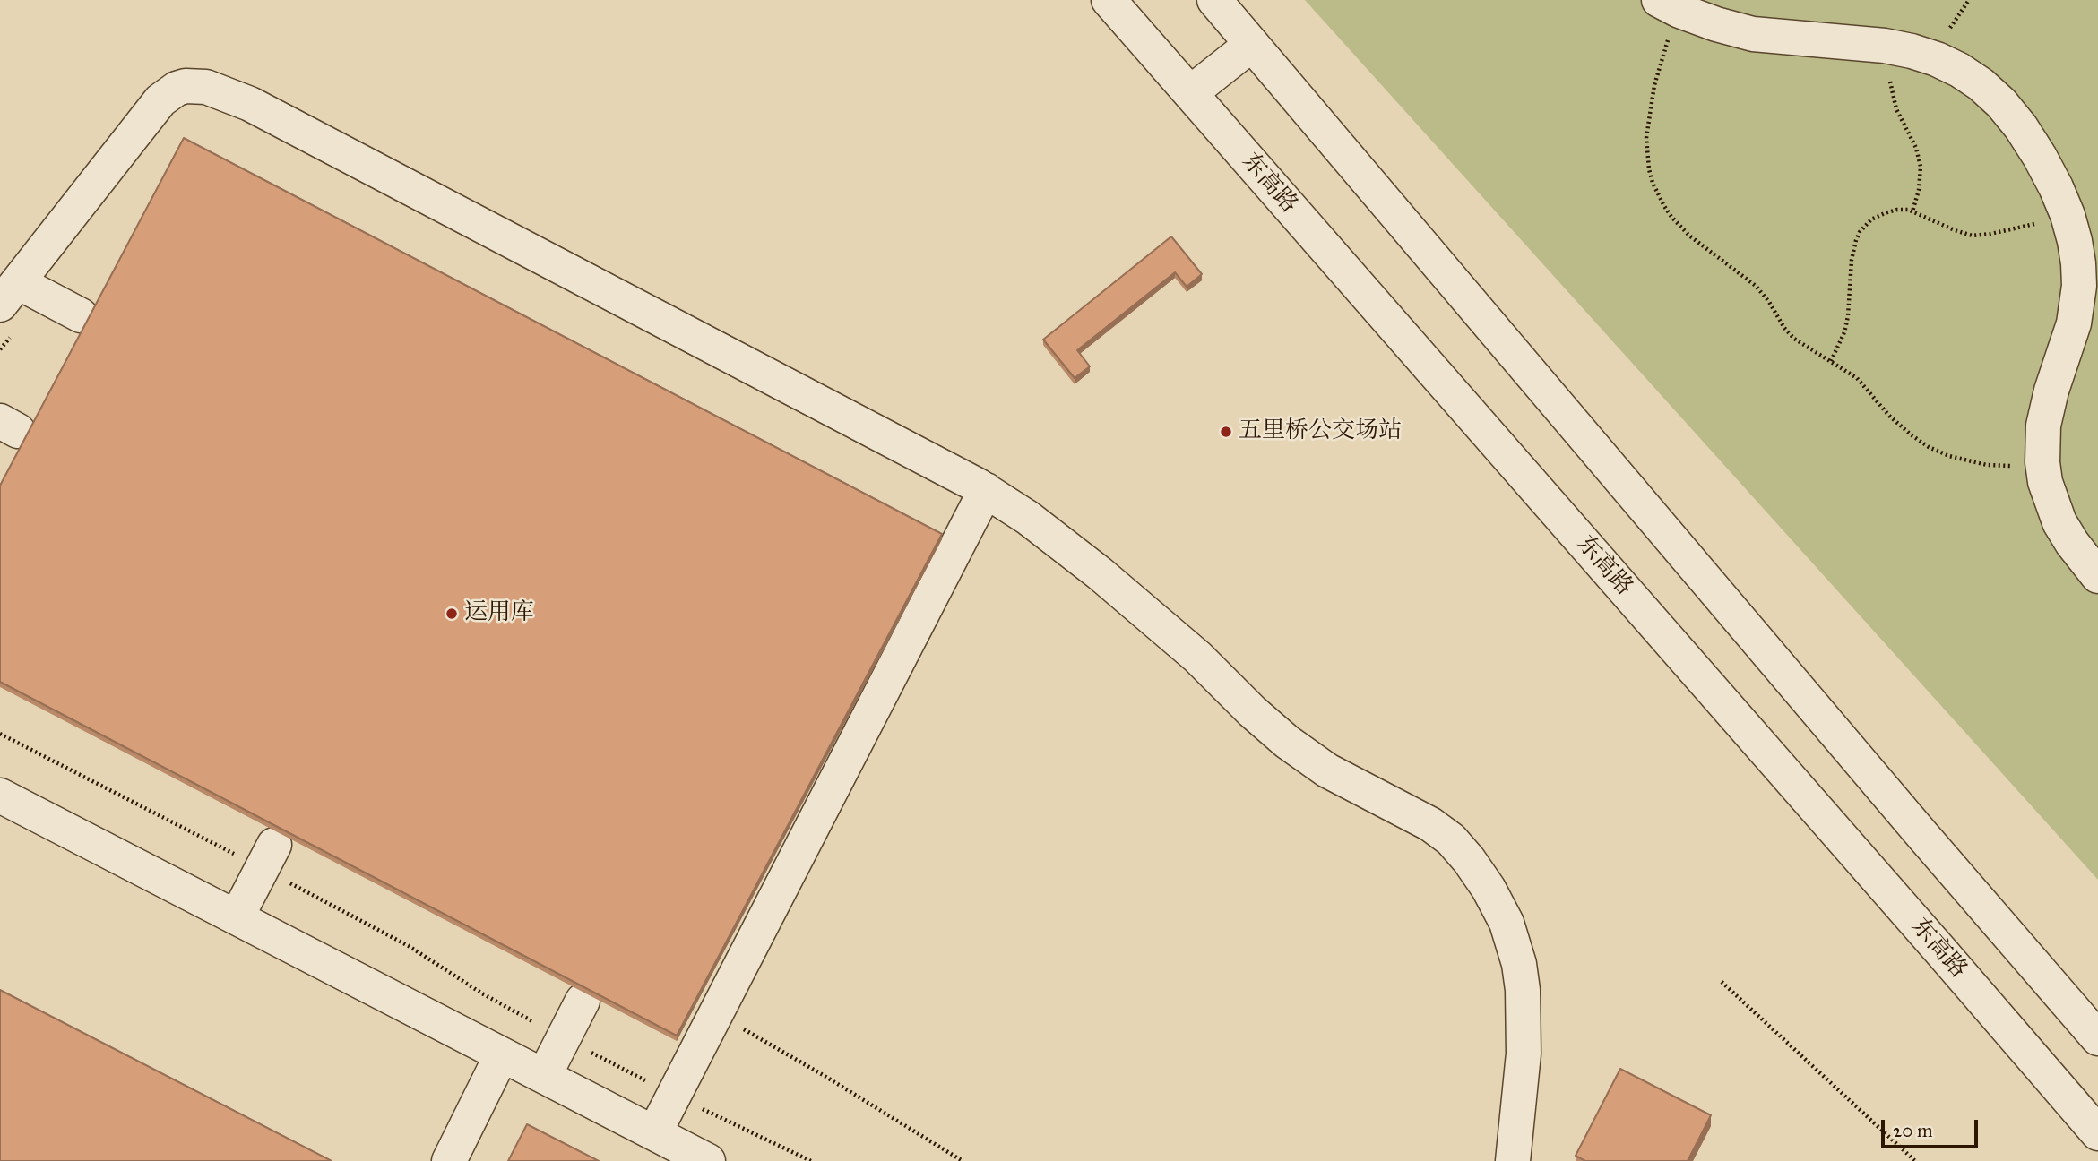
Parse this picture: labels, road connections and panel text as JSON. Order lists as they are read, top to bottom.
{
  "streets": {
    "street": ["东高路"]
  },
  "places": ["五里桥公交场站", "运用库"],
  "scale_bar": "20 m"
}
